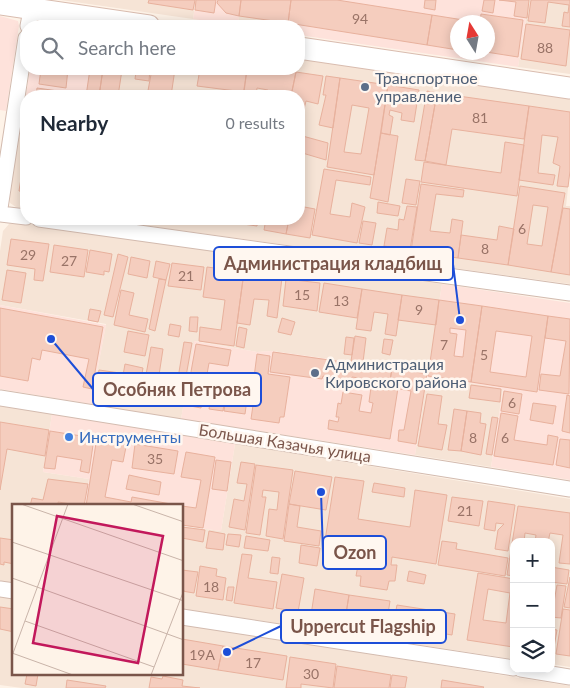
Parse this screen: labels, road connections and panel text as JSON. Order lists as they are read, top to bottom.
{
  "streets": {
    "street": ["Большая Казачья улица"]
  },
  "places": [
    "Транспортное управление",
    "Администрация кладбищ",
    "Особняк Петрова",
    "Администрация Кировского района",
    "Инструменты",
    "Ozon",
    "Uppercut Flagship"
  ],
  "house_numbers": [
    "94",
    "88",
    "81",
    "6",
    "8",
    "29",
    "27",
    "21",
    "15",
    "13",
    "9",
    "7",
    "5",
    "6",
    "8",
    "6",
    "35",
    "21",
    "18",
    "19А",
    "17",
    "30"
  ],
  "north": "top",
  "page": {
    "search": "Search here",
    "heading": ["Nearby", "0 results"],
    "map_buttons": ["+", "−"]
  }
}
